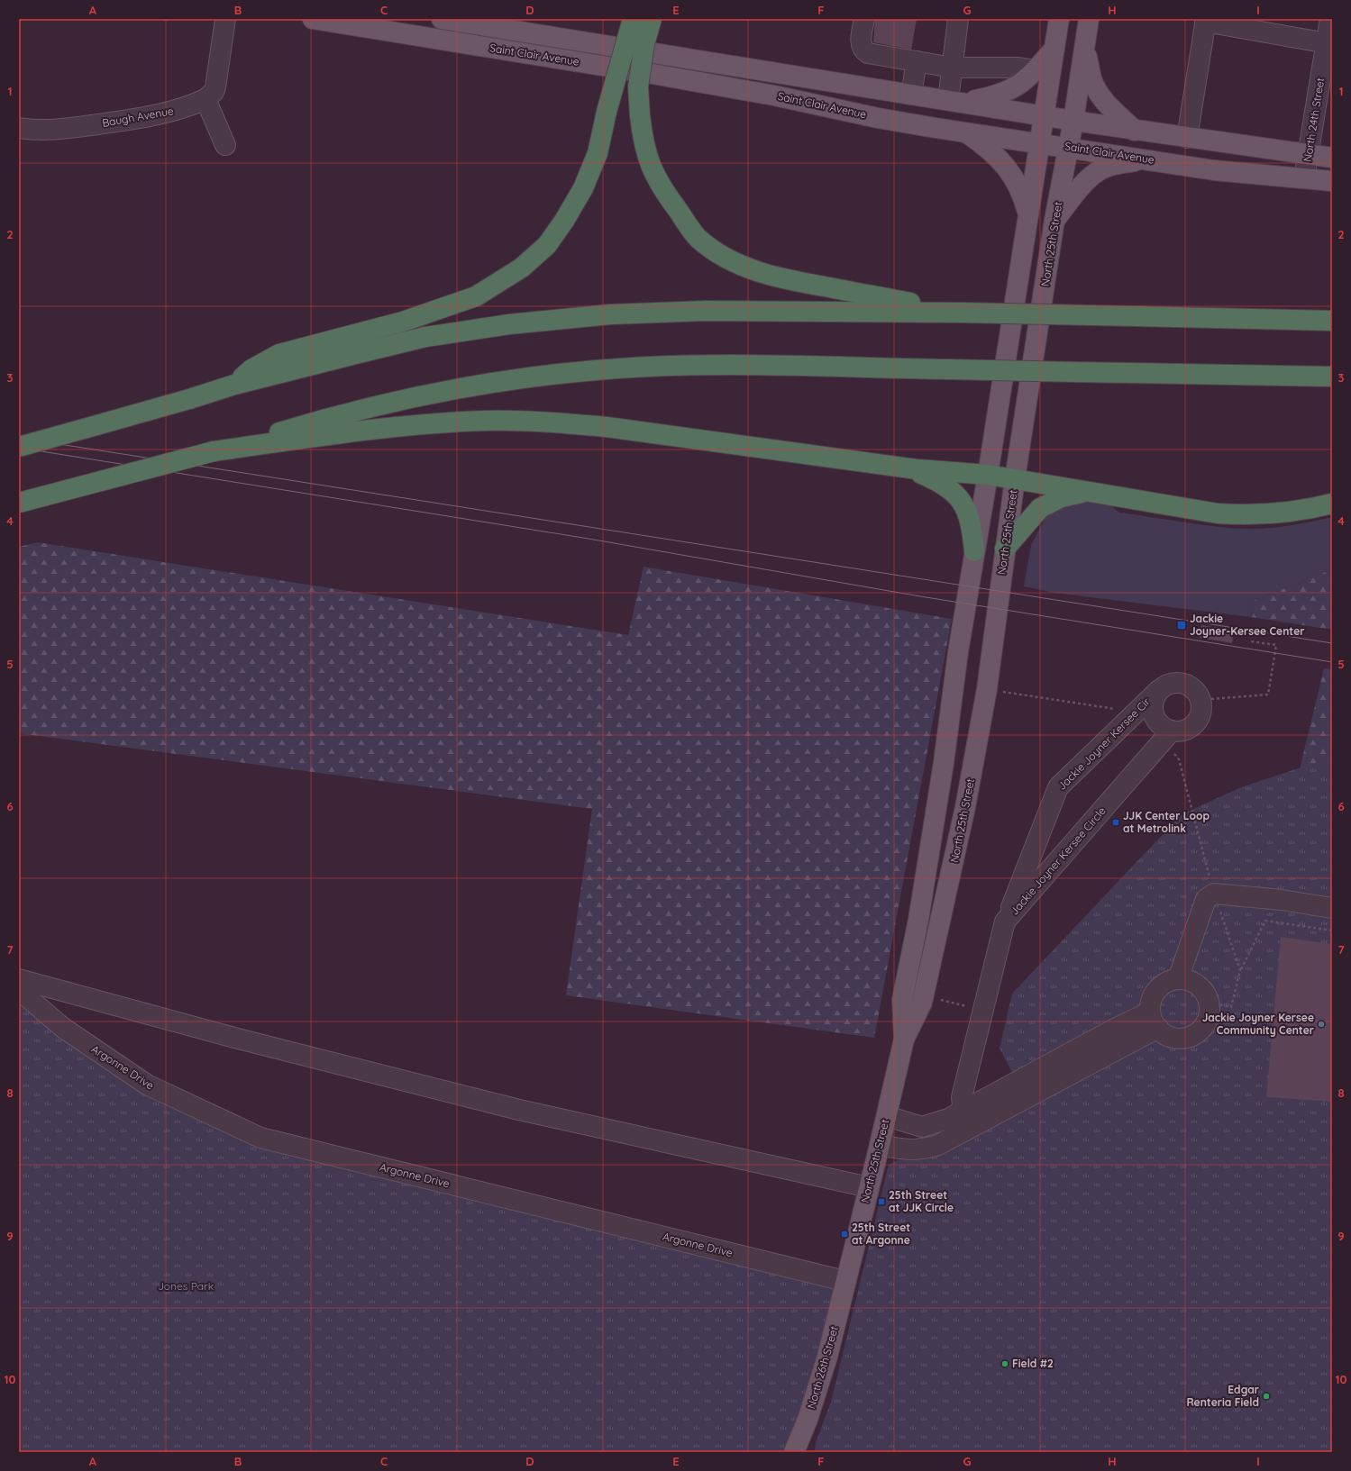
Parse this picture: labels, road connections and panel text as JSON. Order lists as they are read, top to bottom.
{
  "streets": {
    "main road": ["Saint Clair Avenue", "North 25th Street", "North 26th Street"],
    "street": [
      "Baugh Avenue",
      "North 24th Street",
      "Jackie Joyner Kersee Cir",
      "Jackie Joyner Kersee Circle",
      "Argonne Drive"
    ]
  },
  "crossings": [
    ["Saint Clair Avenue", "North 24th Street"],
    ["Saint Clair Avenue", "North 25th Street"],
    ["North 25th Street", "Argonne Drive"],
    ["North 25th Street", "North 26th Street"],
    ["Jackie Joyner Kersee Cir", "Jackie Joyner Kersee Circle"],
    ["Argonne Drive", "North 26th Street"]
  ],
  "parks": ["Jones Park"],
  "places": {
    "transit": [
      "Jackie Joyner-Kersee Center",
      "JJK Center Loop at Metrolink",
      "25th Street at JJK Circle",
      "25th Street at Argonne"
    ],
    "other": ["Jackie Joyner Kersee Community Center", "Field #2", "Edgar Renteria Field"]
  },
  "grid": {
    "columns": [
      "A",
      "B",
      "C",
      "D",
      "E",
      "F",
      "G",
      "H",
      "I"
    ],
    "rows": [
      "1",
      "2",
      "3",
      "4",
      "5",
      "6",
      "7",
      "8",
      "9",
      "10"
    ]
  }
}
